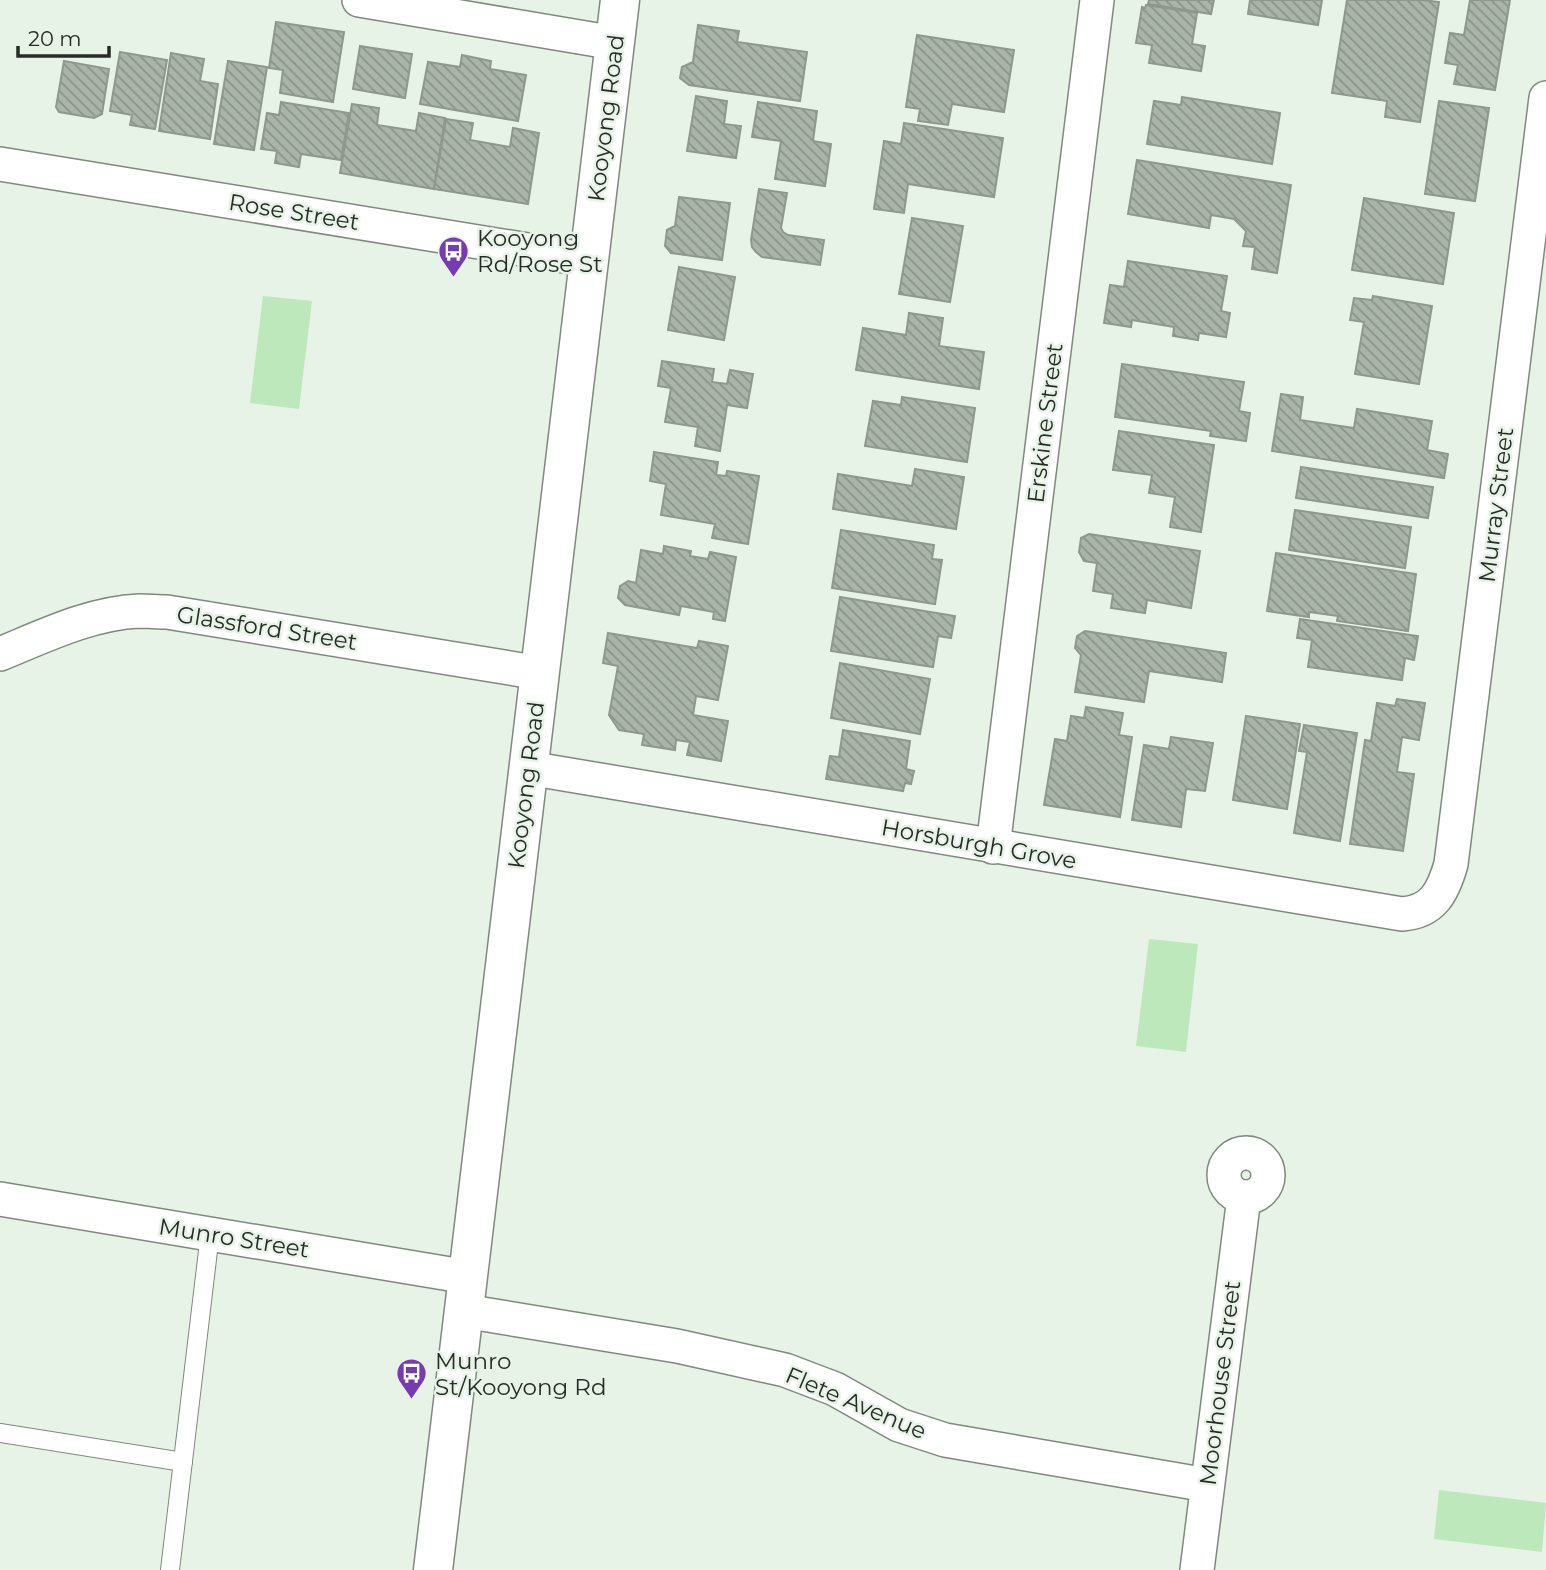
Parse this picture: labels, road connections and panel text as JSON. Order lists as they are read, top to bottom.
{
  "streets": {
    "street": [
      "Kooyong Road",
      "Rose Street",
      "Erskine Street",
      "Murray Street",
      "Glassford Street",
      "Horsburgh Grove",
      "Munro Street",
      "Moorhouse Street",
      "Flete Avenue"
    ]
  },
  "crossings": [
    ["Kooyong Road", "Rose Street"],
    ["Kooyong Road", "Glassford Street"],
    ["Kooyong Road", "Horsburgh Grove"],
    ["Kooyong Road", "Munro Street"],
    ["Kooyong Road", "Flete Avenue"],
    ["Erskine Street", "Horsburgh Grove"],
    ["Murray Street", "Horsburgh Grove"],
    ["Munro Street", "Flete Avenue"],
    ["Moorhouse Street", "Flete Avenue"]
  ],
  "places": {
    "bus stop": ["Kooyong Rd/Rose St", "Munro St/Kooyong Rd"]
  },
  "scale_bar": "20 m"
}
